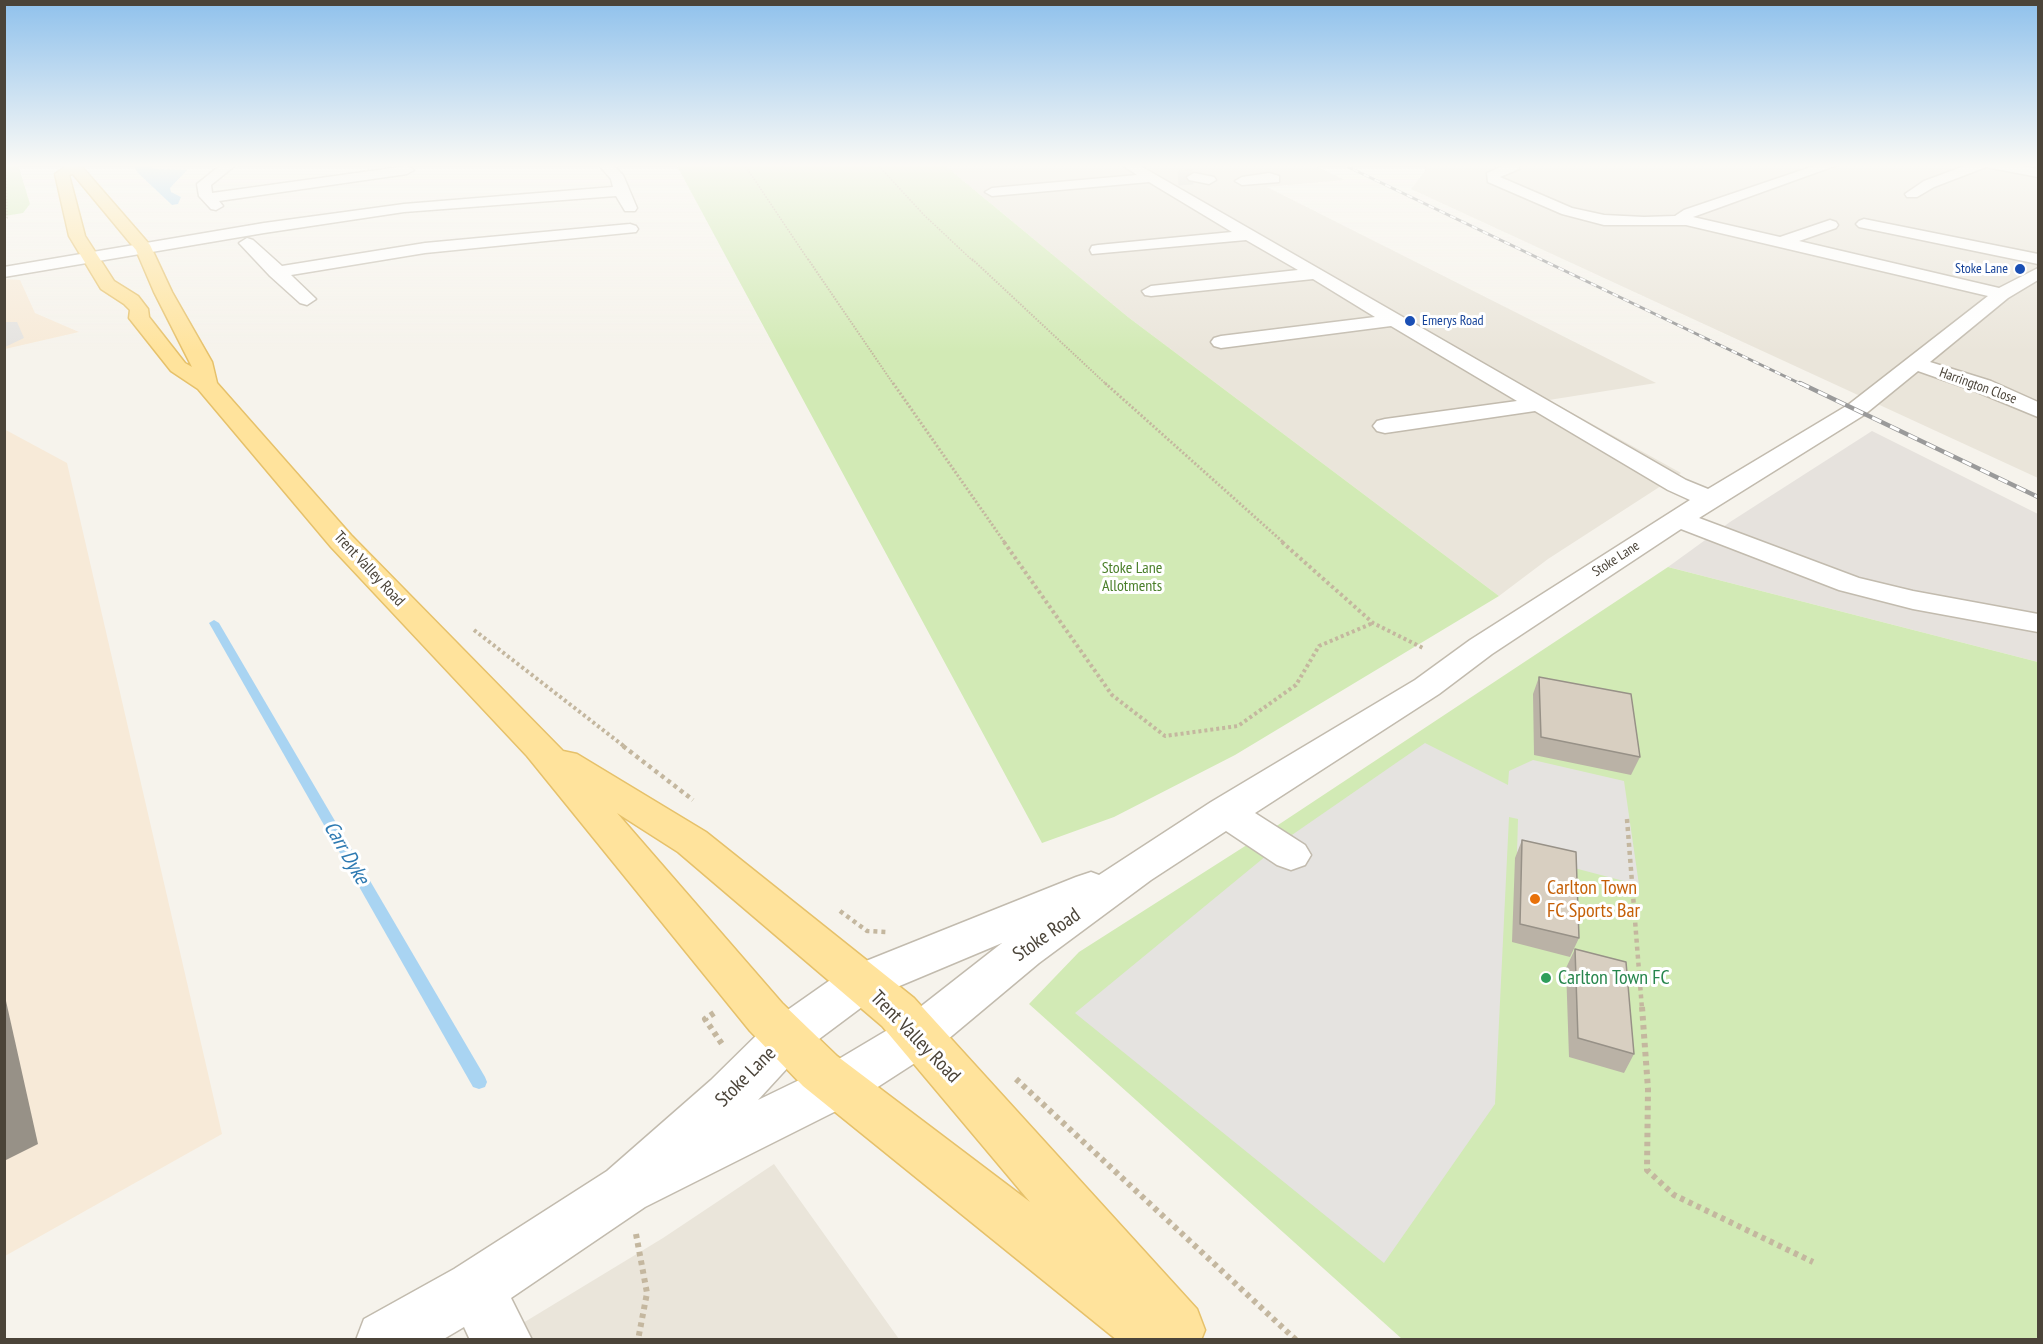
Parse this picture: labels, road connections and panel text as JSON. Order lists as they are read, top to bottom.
{
  "streets": {
    "main road": ["Trent Valley Road"],
    "street": ["Harrington Close", "Stoke Lane", "Stoke Road"]
  },
  "crossings": [
    ["Harrington Close", "Stoke Lane"],
    ["Stoke Lane", "Trent Valley Road"],
    ["Stoke Lane", "Stoke Road"],
    ["Trent Valley Road", "Stoke Road"]
  ],
  "water": ["Carr Dyke"],
  "parks": ["Stoke Lane Allotments"],
  "places": [
    "Stoke Lane",
    "Emerys Road",
    "Carlton Town FC Sports Bar",
    "Carlton Town FC"
  ]
}
